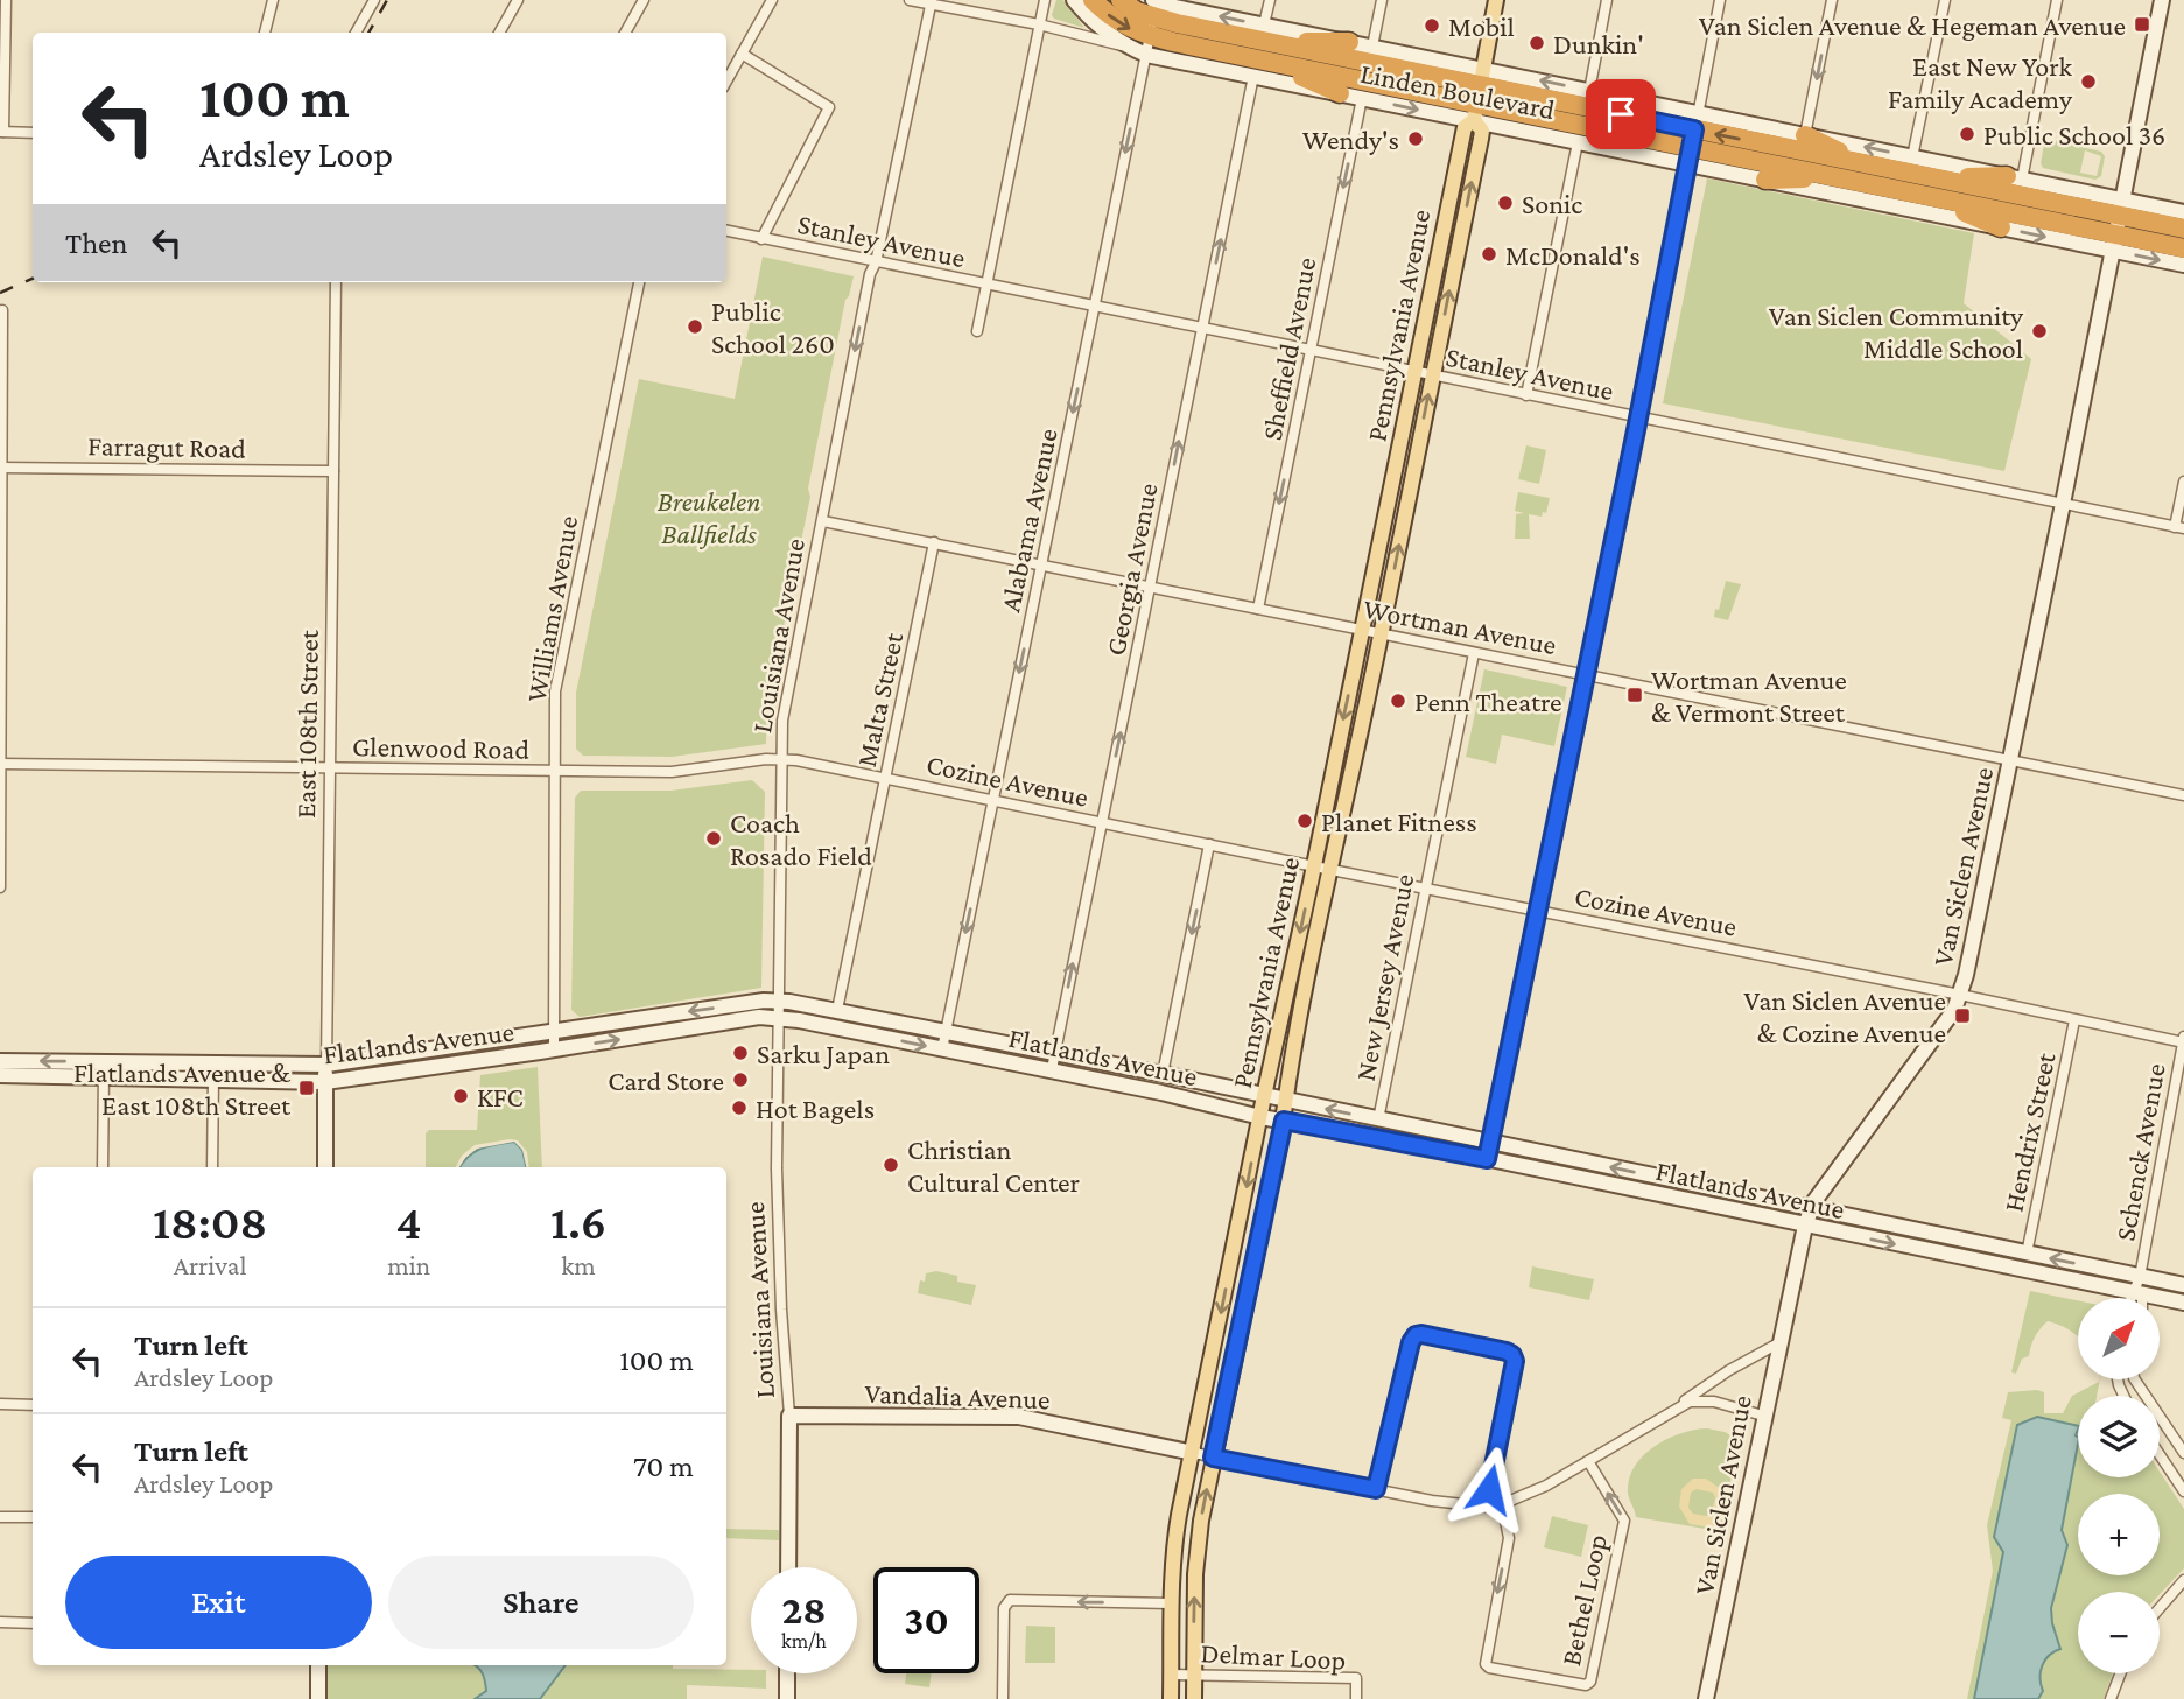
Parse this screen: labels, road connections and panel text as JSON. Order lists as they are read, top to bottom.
{
  "streets": {
    "highway": ["Linden Boulevard"],
    "main road": ["Pennsylvania Avenue"],
    "street": [
      "Stanley Avenue",
      "Sheffield Avenue",
      "Farragut Road",
      "Alabama Avenue",
      "Georgia Avenue",
      "Williams Avenue",
      "Wortman Avenue",
      "Louisiana Avenue",
      "Malta Street",
      "East 108th Street",
      "Glenwood Road",
      "Cozine Avenue",
      "Van Siclen Avenue",
      "New Jersey Avenue",
      "Flatlands Avenue",
      "Hendrix Street",
      "Schenck Avenue",
      "Vandalia Avenue",
      "Bethel Loop",
      "Delmar Loop"
    ]
  },
  "crossings": [
    ["Linden Boulevard", "Pennsylvania Avenue"],
    ["Linden Boulevard", "Sheffield Avenue"],
    ["Linden Boulevard", "Alabama Avenue"],
    ["Linden Boulevard", "Georgia Avenue"],
    ["Linden Boulevard", "Van Siclen Avenue"],
    ["Stanley Avenue", "Pennsylvania Avenue"],
    ["Stanley Avenue", "Sheffield Avenue"],
    ["Stanley Avenue", "Alabama Avenue"],
    ["Stanley Avenue", "Georgia Avenue"],
    ["Stanley Avenue", "Louisiana Avenue"],
    ["Stanley Avenue", "Van Siclen Avenue"],
    ["Pennsylvania Avenue", "Wortman Avenue"],
    ["Pennsylvania Avenue", "Cozine Avenue"],
    ["Pennsylvania Avenue", "Flatlands Avenue"],
    ["Pennsylvania Avenue", "Vandalia Avenue"],
    ["Pennsylvania Avenue", "Delmar Loop"],
    ["Sheffield Avenue", "Wortman Avenue"],
    ["Farragut Road", "East 108th Street"],
    ["Alabama Avenue", "Wortman Avenue"],
    ["Alabama Avenue", "Cozine Avenue"],
    ["Alabama Avenue", "Flatlands Avenue"],
    ["Georgia Avenue", "Wortman Avenue"],
    ["Georgia Avenue", "Cozine Avenue"],
    ["Georgia Avenue", "Flatlands Avenue"],
    ["Williams Avenue", "Glenwood Road"],
    ["Williams Avenue", "Flatlands Avenue"],
    ["Wortman Avenue", "Louisiana Avenue"],
    ["Wortman Avenue", "Malta Street"],
    ["Wortman Avenue", "Van Siclen Avenue"],
    ["Wortman Avenue", "New Jersey Avenue"],
    ["Louisiana Avenue", "Glenwood Road"],
    ["Louisiana Avenue", "Cozine Avenue"],
    ["Louisiana Avenue", "Flatlands Avenue"],
    ["Louisiana Avenue", "Vandalia Avenue"],
    ["Malta Street", "Cozine Avenue"],
    ["Malta Street", "Flatlands Avenue"],
    ["East 108th Street", "Glenwood Road"],
    ["East 108th Street", "Flatlands Avenue"],
    ["Glenwood Road", "Cozine Avenue"],
    ["Cozine Avenue", "Van Siclen Avenue"],
    ["Cozine Avenue", "New Jersey Avenue"],
    ["Cozine Avenue", "Hendrix Street"],
    ["Cozine Avenue", "Schenck Avenue"],
    ["Van Siclen Avenue", "Flatlands Avenue"],
    ["Van Siclen Avenue", "Vandalia Avenue"],
    ["New Jersey Avenue", "Flatlands Avenue"],
    ["Flatlands Avenue", "Hendrix Street"],
    ["Flatlands Avenue", "Schenck Avenue"],
    ["Vandalia Avenue", "Bethel Loop"]
  ],
  "one_way": ["Sheffield Avenue", "Alabama Avenue", "Georgia Avenue"],
  "parks": ["Breukelen Ballfields"],
  "places": {
    "transit": [
      "Van Siclen Avenue & Hegeman Avenue",
      "Wortman Avenue & Vermont Street",
      "Van Siclen Avenue & Cozine Avenue",
      "Flatlands Avenue & East 108th Street"
    ],
    "other": [
      "Mobil",
      "Dunkin'",
      "East New York Family Academy",
      "Public School 36",
      "Wendy's",
      "Sonic",
      "McDonald's",
      "Public School 260",
      "Van Siclen Community Middle School",
      "Penn Theatre",
      "Planet Fitness",
      "Coach Rosado Field",
      "Sarku Japan",
      "Card Store",
      "KFC",
      "Hot Bagels",
      "Christian Cultural Center"
    ]
  },
  "north": "top right",
  "page": {
    "turn": ["100 m", "Ardsley Loop"],
    "then": "Then",
    "eta": [
      "18:08",
      "Arrival",
      "4",
      "min",
      "1.6",
      "km"
    ],
    "map_buttons": ["+", "−"],
    "list": [
      {
        "name": "Turn left",
        "note": "Ardsley Loop",
        "value": "100 m"
      },
      {
        "name": "Turn left",
        "note": "Ardsley Loop",
        "value": "70 m"
      }
    ],
    "buttons": ["Exit", "Share"],
    "speed": "28 km/h",
    "limit": "30"
  }
}
